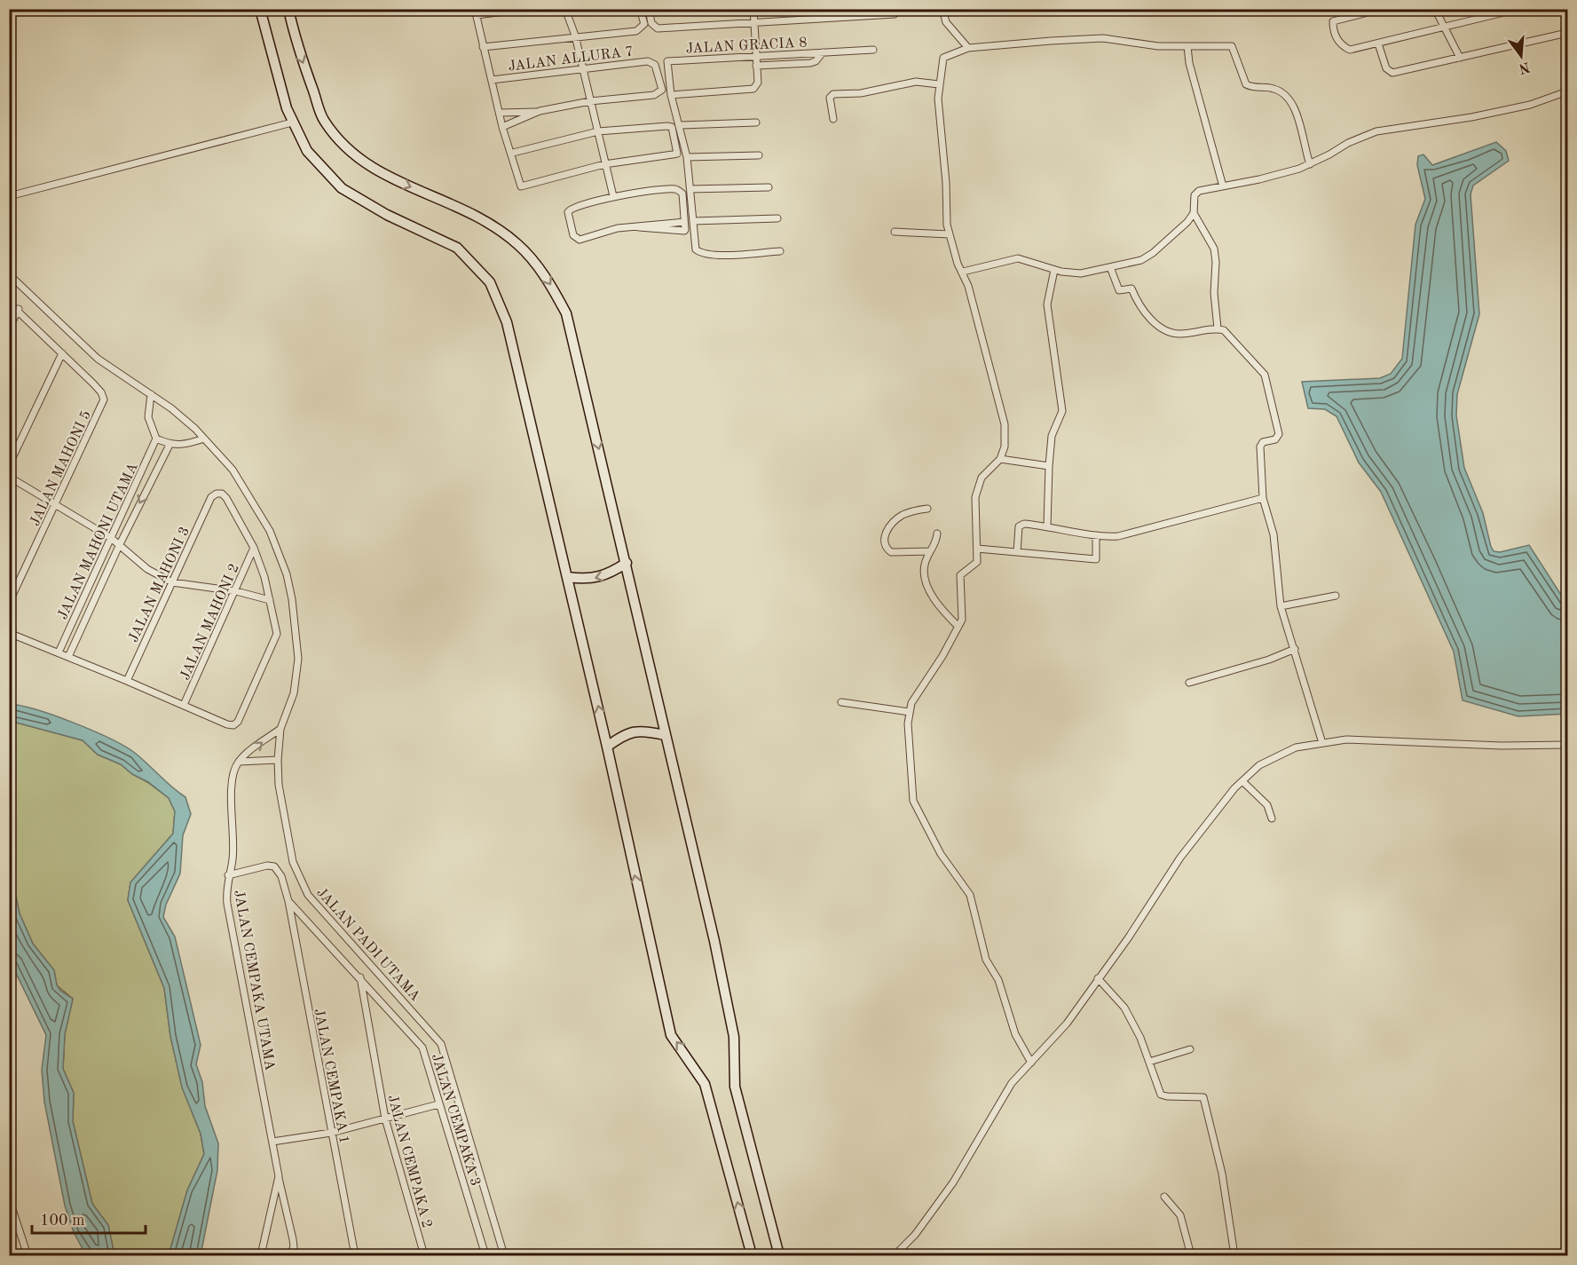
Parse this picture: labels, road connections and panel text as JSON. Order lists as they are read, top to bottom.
{
  "streets": {
    "street": [
      "JALAN GRACIA 8",
      "JALAN ALLURA 7",
      "JALAN MAHONI 5",
      "JALAN MAHONI UTAMA",
      "JALAN MAHONI 3",
      "JALAN MAHONI 2",
      "JALAN PADI UTAMA",
      "JALAN CEMPAKA UTAMA",
      "JALAN CEMPAKA 1",
      "JALAN CEMPAKA 3",
      "JALAN CEMPAKA 2"
    ]
  },
  "crossings": [
    ["JALAN MAHONI 3", "JALAN MAHONI 2"],
    ["JALAN CEMPAKA UTAMA", "JALAN CEMPAKA 3"],
    ["JALAN CEMPAKA 1", "JALAN CEMPAKA 3"],
    ["JALAN CEMPAKA 3", "JALAN CEMPAKA 2"]
  ],
  "scale_bar": "100 m",
  "north": "bottom"
}
